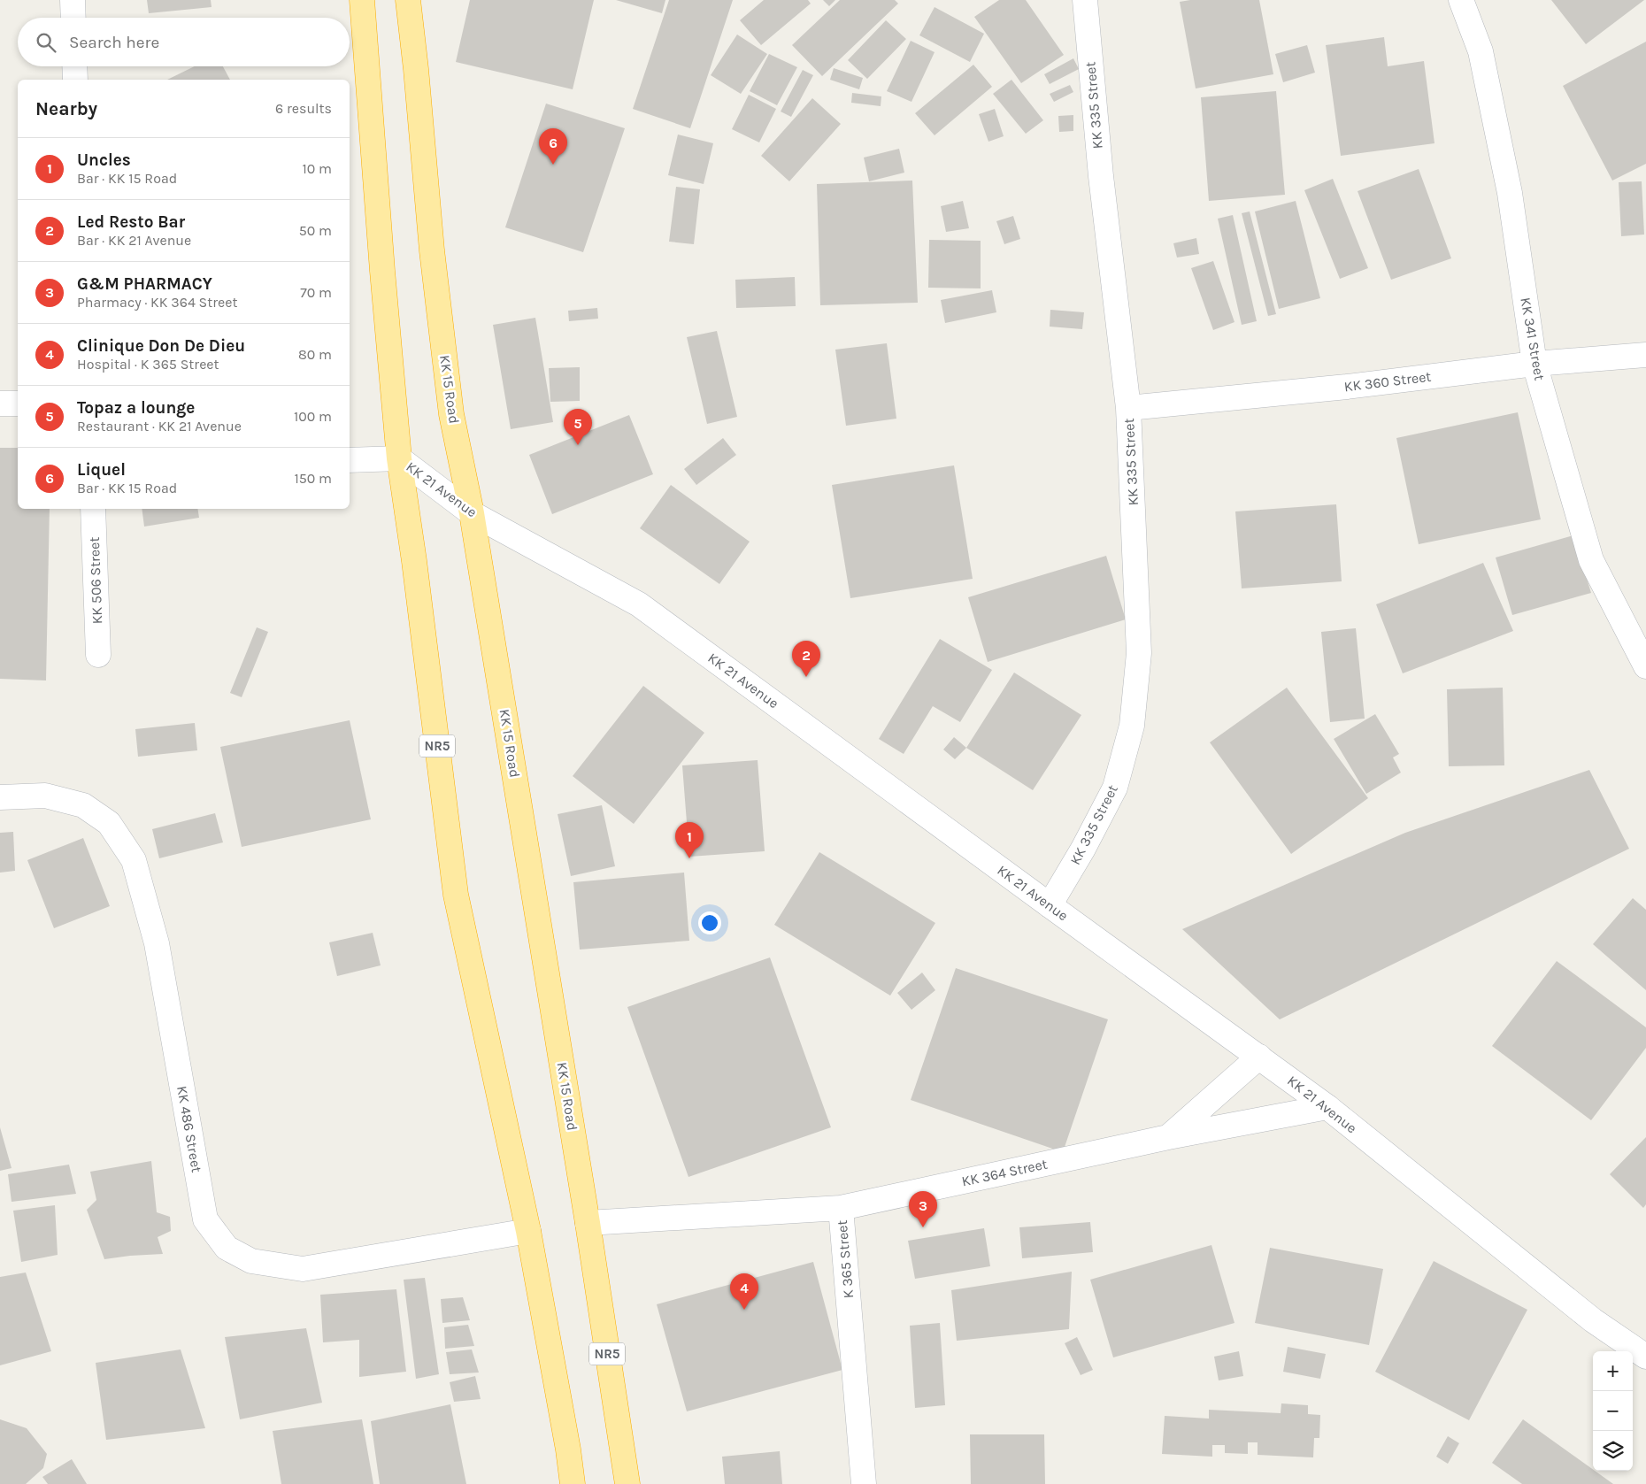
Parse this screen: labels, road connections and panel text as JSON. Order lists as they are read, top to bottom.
{
  "streets": {
    "highway": ["KK 15 Road", "NR5"],
    "street": [
      "KK 335 Street",
      "KK 341 Street",
      "KK 360 Street",
      "KK 21 Avenue",
      "KK 506 Street",
      "KK 486 Street",
      "KK 364 Street",
      "K 365 Street"
    ]
  },
  "crossings": [
    ["KK 335 Street", "KK 360 Street"],
    ["KK 335 Street", "KK 21 Avenue"],
    ["KK 341 Street", "KK 360 Street"],
    ["KK 15 Road", "KK 21 Avenue"],
    ["KK 15 Road", "K 365 Street"],
    ["KK 21 Avenue", "NR5"],
    ["KK 21 Avenue", "KK 364 Street"],
    ["NR5", "KK 486 Street"],
    ["KK 364 Street", "K 365 Street"]
  ],
  "page": {
    "search": "Search here",
    "heading": ["Nearby", "6 results"],
    "pins": [
      "6",
      "5",
      "2",
      "1",
      "3",
      "4"
    ],
    "list": [
      {
        "mark": "1",
        "name": "Uncles",
        "note": "Bar · KK 15 Road",
        "value": "10 m"
      },
      {
        "mark": "2",
        "name": "Led Resto Bar",
        "note": "Bar · KK 21 Avenue",
        "value": "50 m"
      },
      {
        "mark": "3",
        "name": "G&M PHARMACY",
        "note": "Pharmacy · KK 364 Street",
        "value": "70 m"
      },
      {
        "mark": "4",
        "name": "Clinique Don De Dieu",
        "note": "Hospital · K 365 Street",
        "value": "80 m"
      },
      {
        "mark": "5",
        "name": "Topaz a lounge",
        "note": "Restaurant · KK 21 Avenue",
        "value": "100 m"
      },
      {
        "mark": "6",
        "name": "Liquel",
        "note": "Bar · KK 15 Road",
        "value": "150 m"
      }
    ],
    "map_buttons": ["+", "−"]
  }
}
